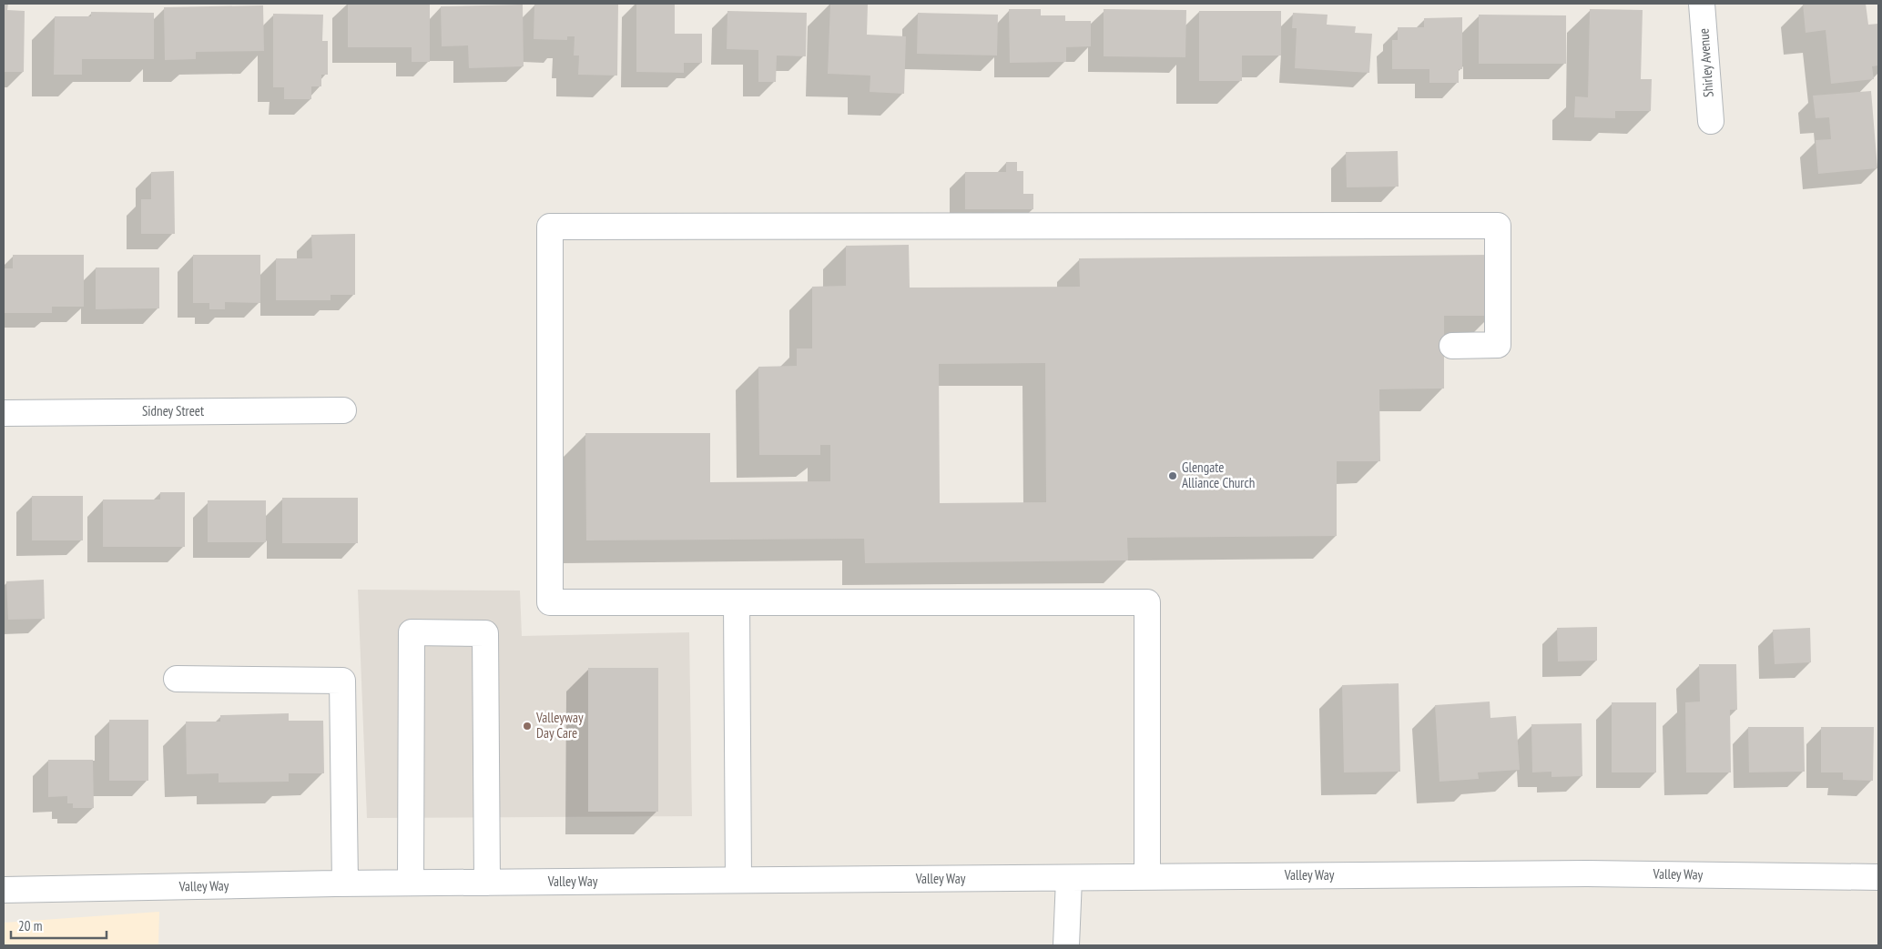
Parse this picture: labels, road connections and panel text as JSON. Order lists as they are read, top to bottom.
{
  "streets": {
    "street": ["Shirley Avenue", "Sidney Street", "Valley Way"]
  },
  "places": ["Glengate Alliance Church", "Valleyway Day Care"],
  "scale_bar": "20 m"
}
